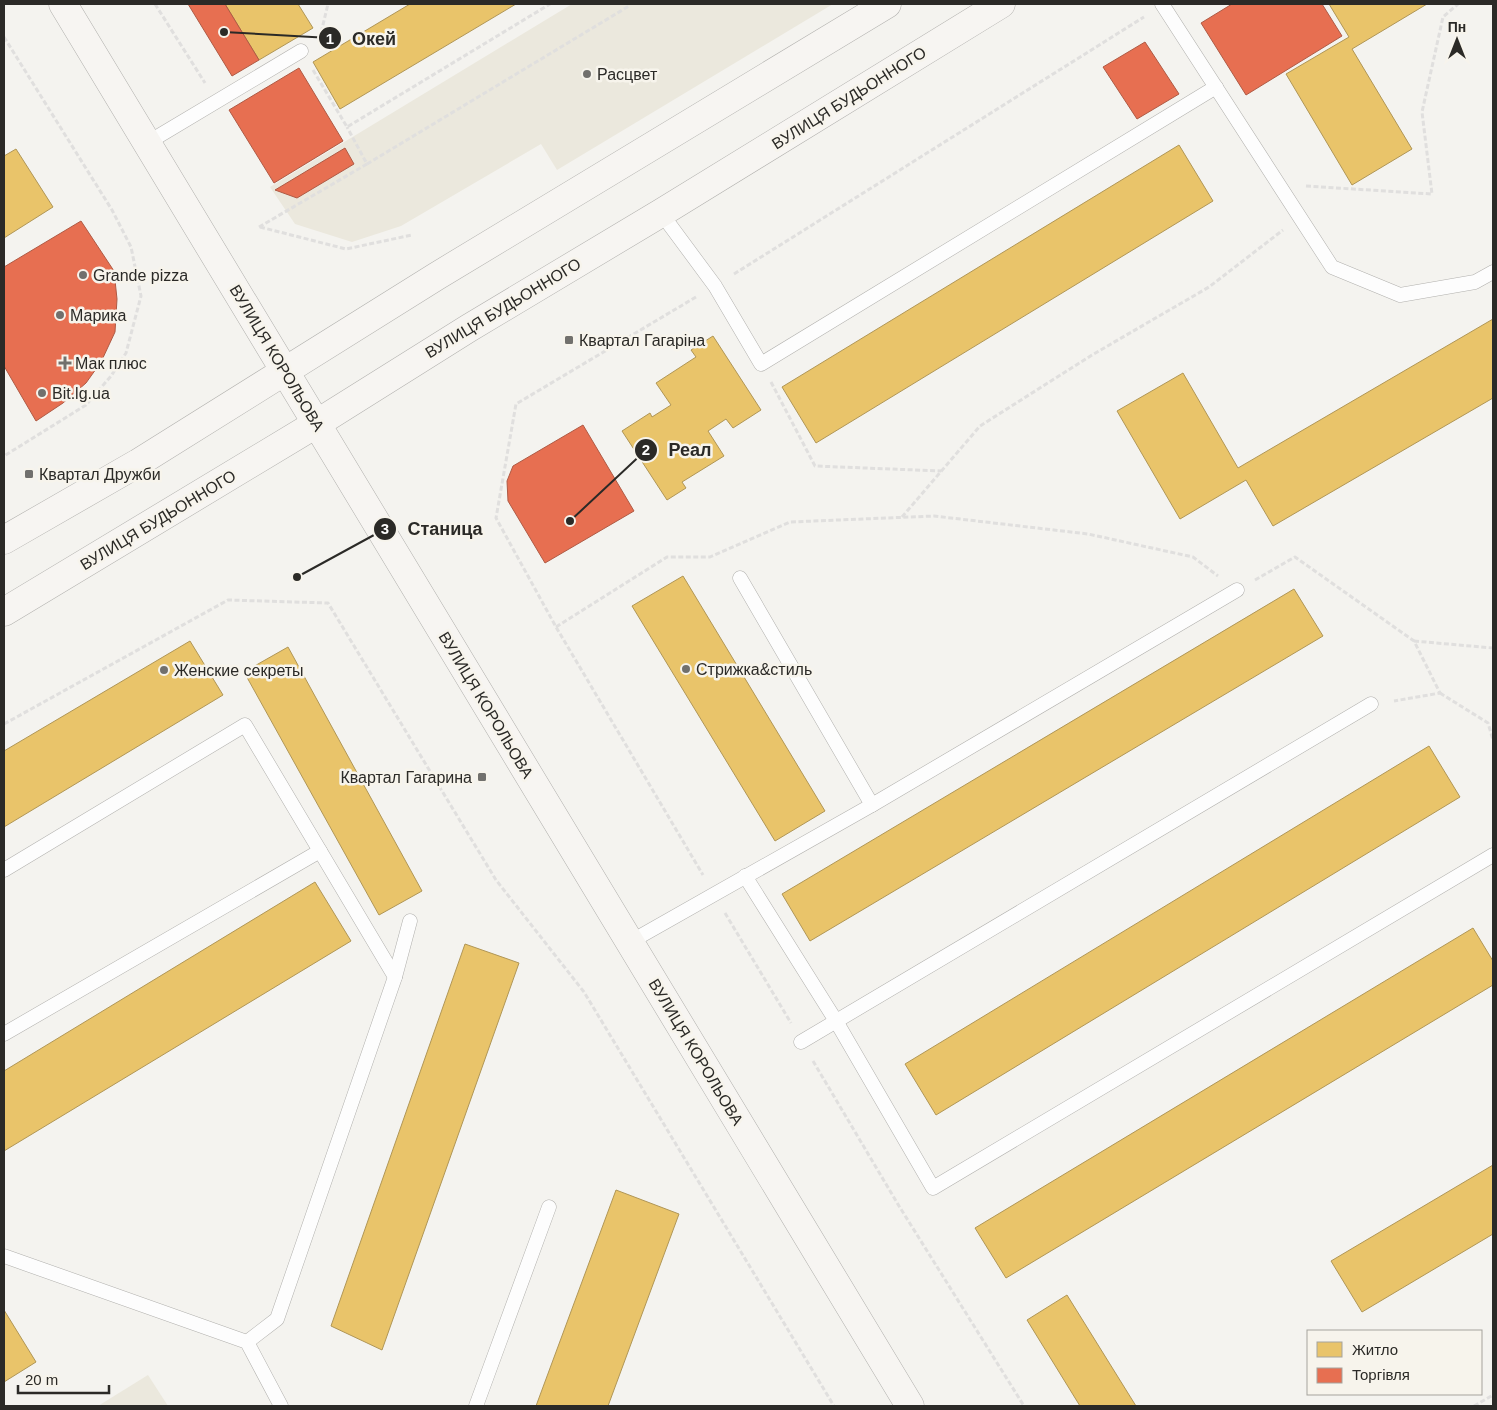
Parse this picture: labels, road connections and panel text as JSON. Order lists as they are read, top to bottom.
{
  "streets": {
    "main road": ["ВУЛИЦЯ БУДЬОННОГО", "ВУЛИЦЯ КОРОЛЬОВА"]
  },
  "crossings": [
    ["ВУЛИЦЯ БУДЬОННОГО", "ВУЛИЦЯ КОРОЛЬОВА"]
  ],
  "places": {
    "other": [
      "Окей",
      "Расцвет",
      "Grande pizza",
      "Марика",
      "Bit.lg.ua",
      "Реал",
      "Станица",
      "Стрижка&стиль",
      "Женские секреты"
    ],
    "transit": ["Квартал Гагаріна", "Квартал Дружби", "Квартал Гагарина"],
    "health": ["Мак плюс"]
  },
  "legend": ["Житло", "Торгівля"],
  "scale_bar": "20 m",
  "north": "top"
}
